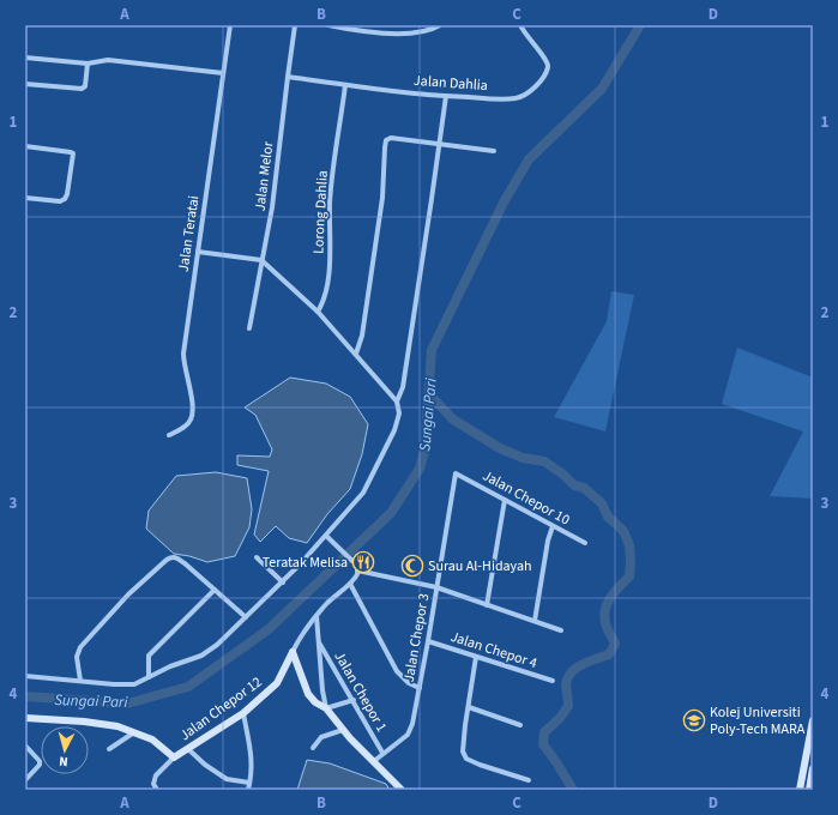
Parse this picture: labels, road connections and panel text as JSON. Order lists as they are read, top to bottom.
{
  "streets": {
    "street": [
      "Jalan Dahlia",
      "Jalan Melor",
      "Lorong Dahlia",
      "Jalan Teratai",
      "Jalan Chepor 10",
      "Jalan Chepor 3",
      "Jalan Chepor 4",
      "Jalan Chepor 1",
      "Jalan Chepor 12"
    ]
  },
  "crossings": [
    ["Jalan Dahlia", "Jalan Melor"],
    ["Jalan Dahlia", "Lorong Dahlia"],
    ["Jalan Chepor 10", "Jalan Chepor 3"],
    ["Jalan Chepor 3", "Jalan Chepor 4"],
    ["Jalan Chepor 3", "Jalan Chepor 1"]
  ],
  "water": ["Sungai Pari"],
  "places": {
    "restaurant": ["Teratak Melisa"],
    "mosque": ["Surau Al-Hidayah"],
    "school or university": ["Kolej Universiti Poly-Tech MARA"]
  },
  "north": "bottom",
  "grid": {
    "columns": [
      "A",
      "B",
      "C",
      "D"
    ],
    "rows": [
      "1",
      "2",
      "3",
      "4"
    ]
  }
}
